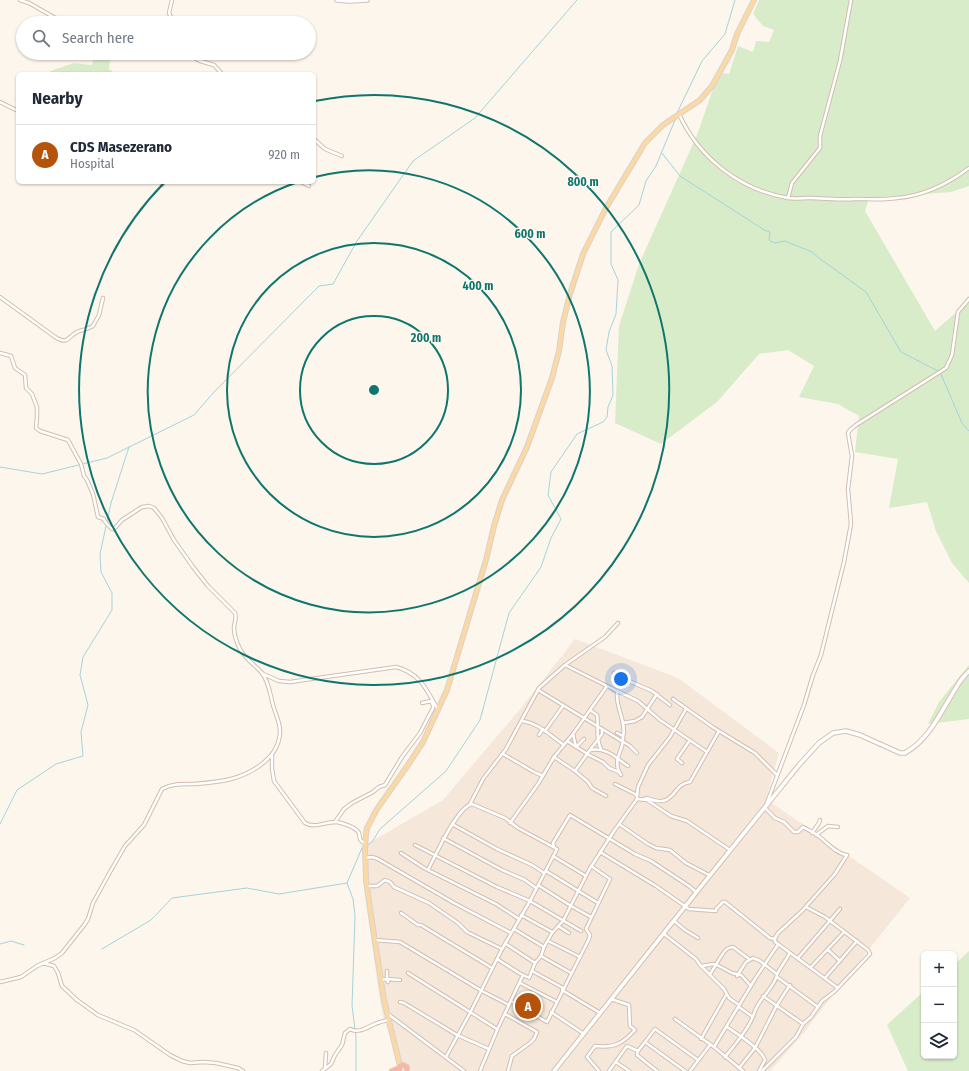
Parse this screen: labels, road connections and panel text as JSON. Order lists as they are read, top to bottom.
{
  "page": {
    "search": "Search here",
    "heading": "Nearby",
    "list": [
      {
        "mark": "A",
        "name": "CDS Masezerano",
        "note": "Hospital",
        "value": "920 m"
      }
    ],
    "map_buttons": ["+", "−"],
    "pins": "A"
  },
  "rings": [
    "800 m",
    "600 m",
    "400 m",
    "200 m"
  ]
}
